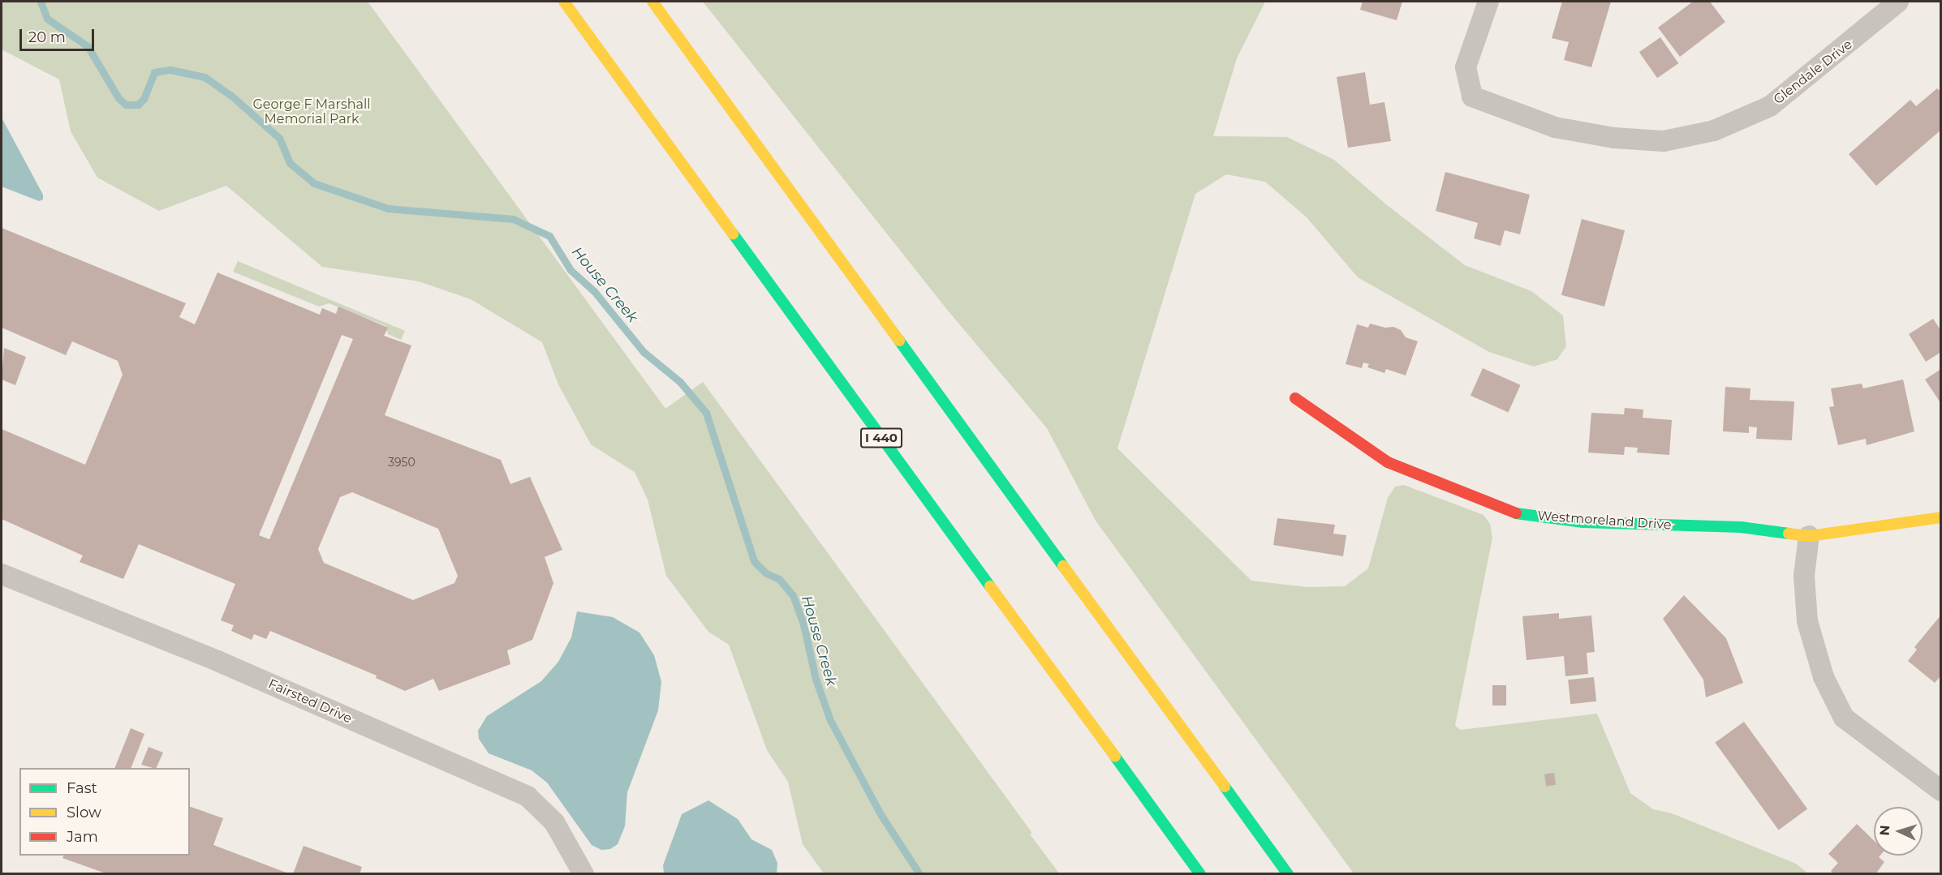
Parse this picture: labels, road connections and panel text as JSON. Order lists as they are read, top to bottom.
{
  "streets": {
    "main road": ["I 440", "Westmoreland Drive"],
    "street": ["Glendale Drive", "Fairsted Drive"]
  },
  "water": ["House Creek"],
  "parks": ["George F Marshall Memorial Park"],
  "house_numbers": ["3950"],
  "legend": ["Fast", "Slow", "Jam"],
  "scale_bar": "20 m",
  "north": "left"
}
